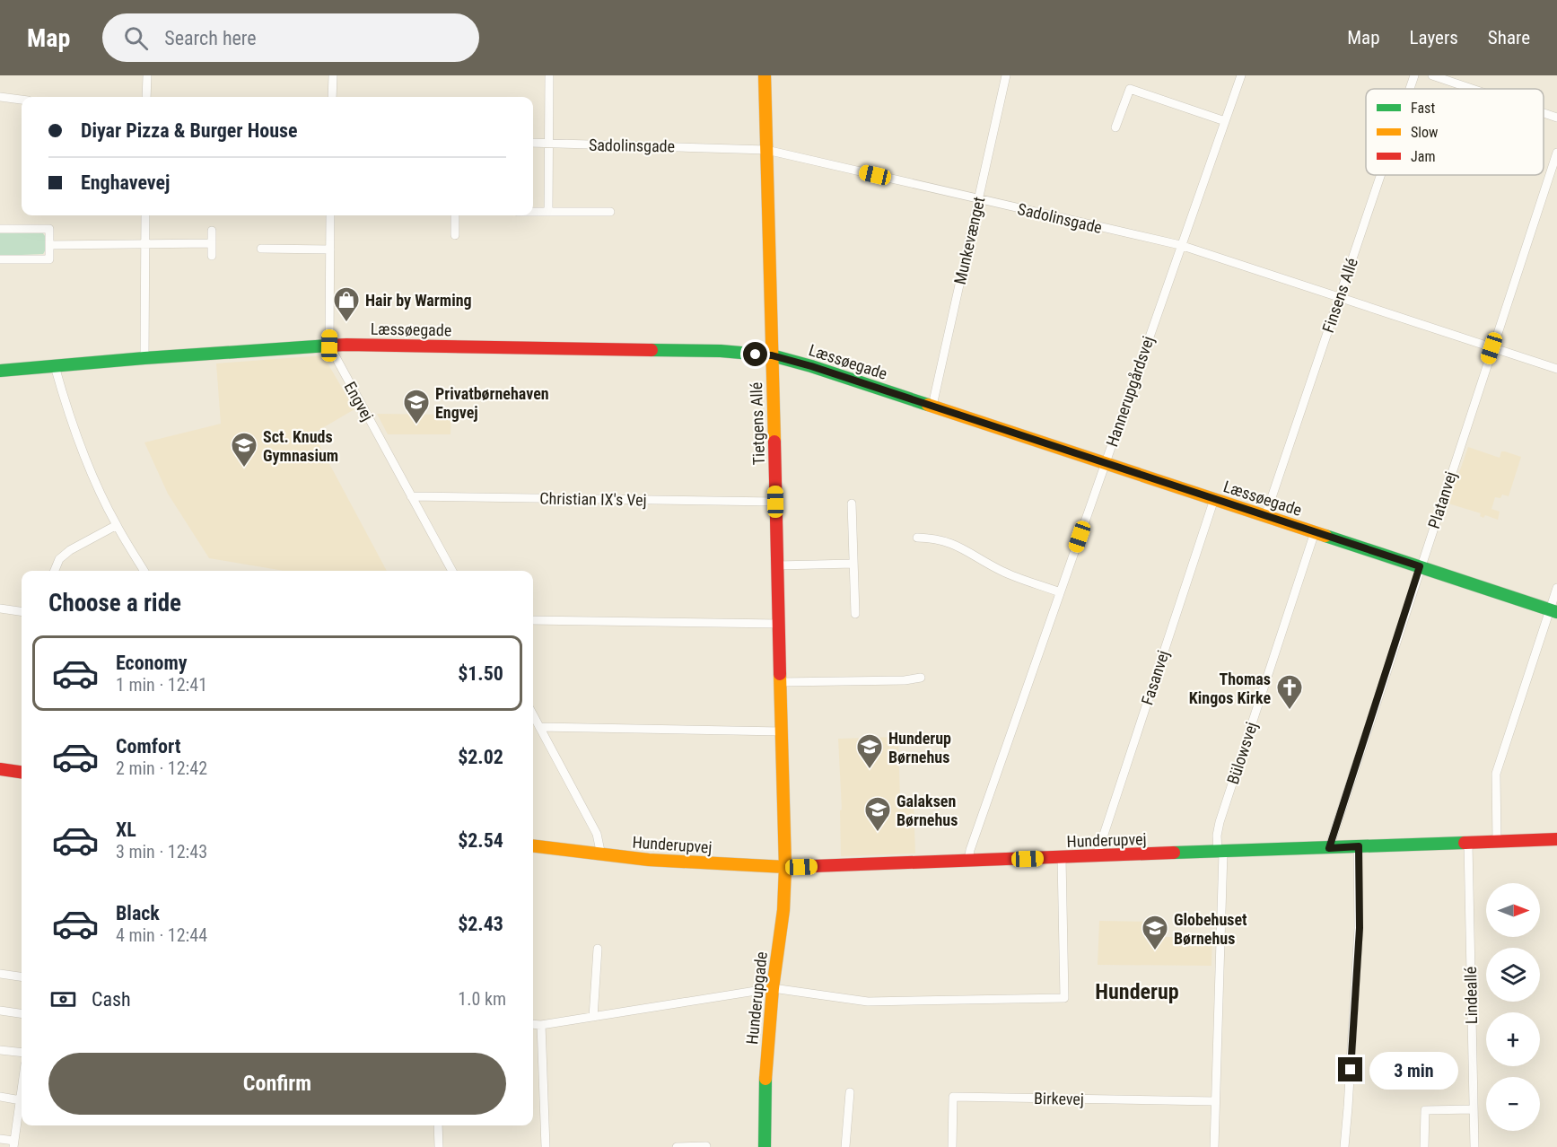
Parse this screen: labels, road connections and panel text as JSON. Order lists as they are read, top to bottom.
{
  "streets": {
    "street": [
      "Sadolinsgade",
      "Munkevænget",
      "Finsens Allé",
      "Læssøegade",
      "Hannerupgårdsvej",
      "Engvej",
      "Tietgens Allé",
      "Christian IX's Vej",
      "Platanvej",
      "Fasanvej",
      "Bülowsvej",
      "Hunderupvej",
      "Lindeallé",
      "Hunderupgade",
      "Birkevej"
    ]
  },
  "crossings": [
    ["Sadolinsgade", "Munkevænget"],
    ["Sadolinsgade", "Finsens Allé"],
    ["Sadolinsgade", "Hannerupgårdsvej"],
    ["Sadolinsgade", "Tietgens Allé"],
    ["Sadolinsgade", "Platanvej"],
    ["Munkevænget", "Læssøegade"],
    ["Finsens Allé", "Læssøegade"],
    ["Læssøegade", "Hannerupgårdsvej"],
    ["Læssøegade", "Engvej"],
    ["Læssøegade", "Tietgens Allé"],
    ["Læssøegade", "Platanvej"],
    ["Læssøegade", "Fasanvej"],
    ["Læssøegade", "Bülowsvej"],
    ["Hannerupgårdsvej", "Hunderupvej"],
    ["Engvej", "Christian IX's Vej"],
    ["Tietgens Allé", "Christian IX's Vej"],
    ["Tietgens Allé", "Hunderupvej"],
    ["Tietgens Allé", "Hunderupgade"],
    ["Platanvej", "Hunderupvej"],
    ["Fasanvej", "Hunderupvej"],
    ["Bülowsvej", "Hunderupvej"],
    ["Bülowsvej", "Birkevej"],
    ["Hunderupvej", "Lindeallé"],
    ["Hunderupvej", "Hunderupgade"]
  ],
  "districts": ["Hunderup"],
  "places": {
    "shop": ["Hair by Warming"],
    "school or university": [
      "Privatbørnehaven Engvej",
      "Sct. Knuds Gymnasium",
      "Hunderup Børnehus",
      "Galaksen Børnehus",
      "Globehuset Børnehus"
    ],
    "church": ["Thomas Kingos Kirke"]
  },
  "legend": ["Fast", "Slow", "Jam"],
  "north": "right",
  "page": {
    "header": "Map",
    "search": "Search here",
    "nav": ["Map", "Layers", "Share"],
    "banner": ["Diyar Pizza & Burger House", "Enghavevej"],
    "heading": "Choose a ride",
    "list": [
      {
        "name": "Economy",
        "note": "1 min · 12:41",
        "value": "$1.50"
      },
      {
        "name": "Comfort",
        "note": "2 min · 12:42",
        "value": "$2.02"
      },
      {
        "name": "XL",
        "note": "3 min · 12:43",
        "value": "$2.54"
      },
      {
        "name": "Black",
        "note": "4 min · 12:44",
        "value": "$2.43"
      }
    ],
    "map_buttons": ["+", "−"],
    "pay": ["Cash", "1.0 km"],
    "buttons": "Confirm",
    "bubble": "3 min"
  }
}
